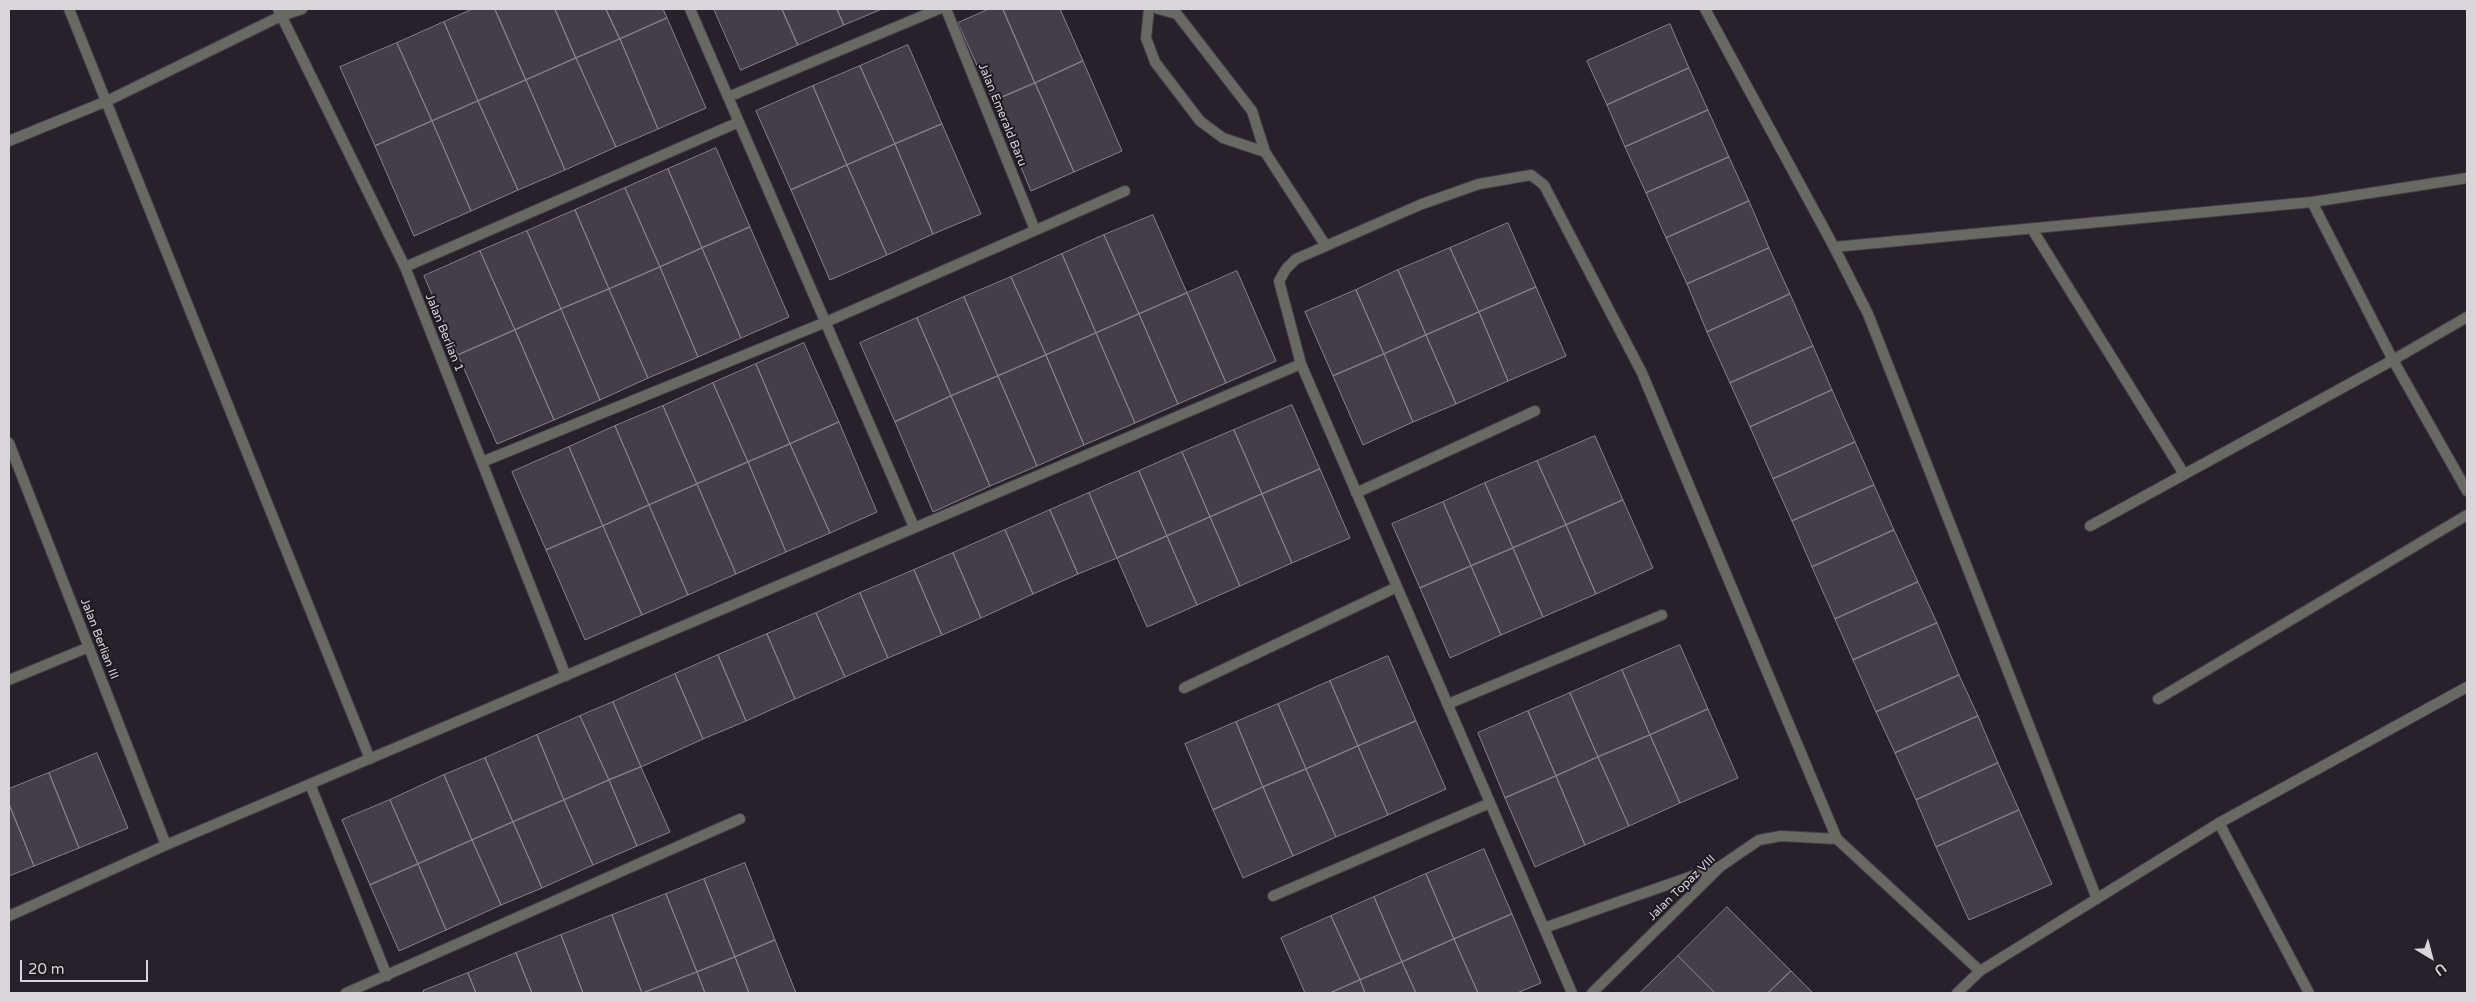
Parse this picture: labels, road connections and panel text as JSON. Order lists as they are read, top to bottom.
{
  "streets": {
    "street": [
      "Jalan Emerald Baru",
      "Jalan Berlian 1",
      "Jalan Berlian III",
      "Jalan Topaz VIII"
    ]
  },
  "scale_bar": "20 m",
  "north": "bottom right"
}
